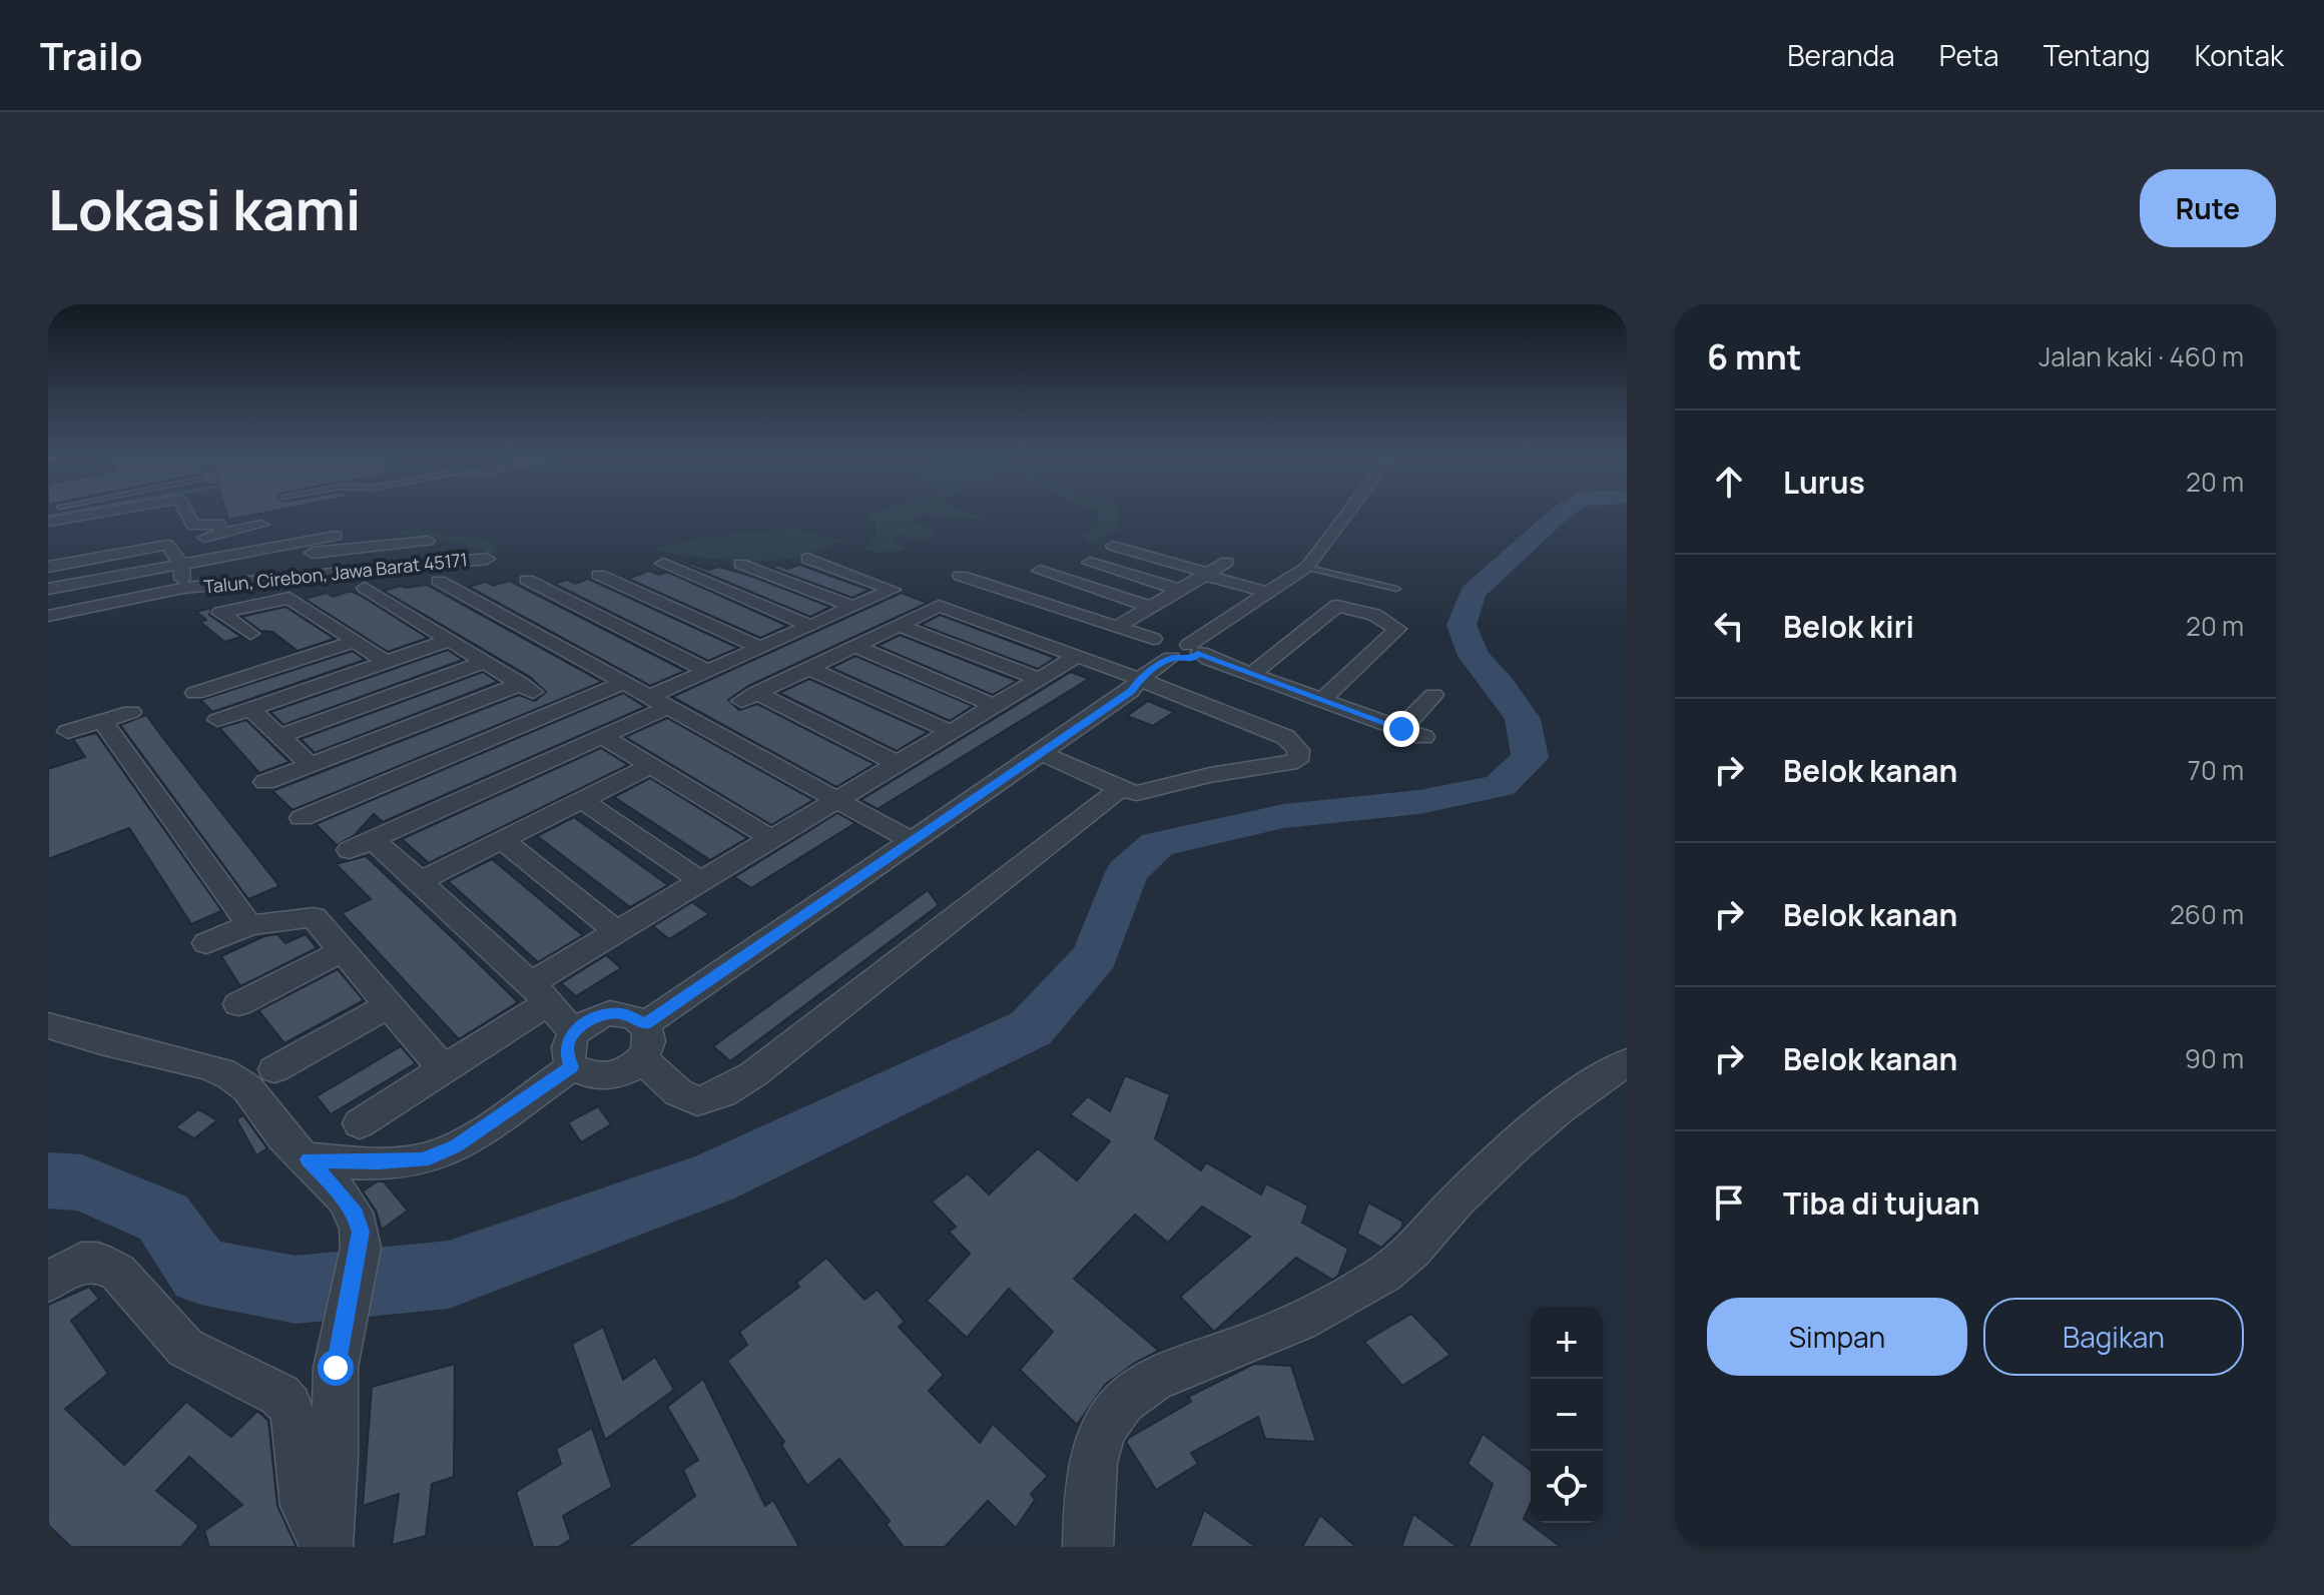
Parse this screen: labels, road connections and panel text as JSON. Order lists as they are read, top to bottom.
{
  "streets": {
    "street": ["Talun, Cirebon, Jawa Barat 45171"]
  },
  "page": {
    "header": "Trailo",
    "nav": [
      "Beranda",
      "Peta",
      "Tentang",
      "Kontak"
    ],
    "buttons": [
      "Rute",
      ["Simpan", "Bagikan"]
    ],
    "title": "Lokasi kami",
    "heading": ["6 mnt", "Jalan kaki · 460 m"],
    "list": [
      ["Lurus", "20 m"],
      ["Belok kiri", "20 m"],
      ["Belok kanan", "70 m"],
      ["Belok kanan", "260 m"],
      ["Belok kanan", "90 m"],
      "Tiba di tujuan"
    ],
    "map_buttons": ["+", "−"]
  }
}
